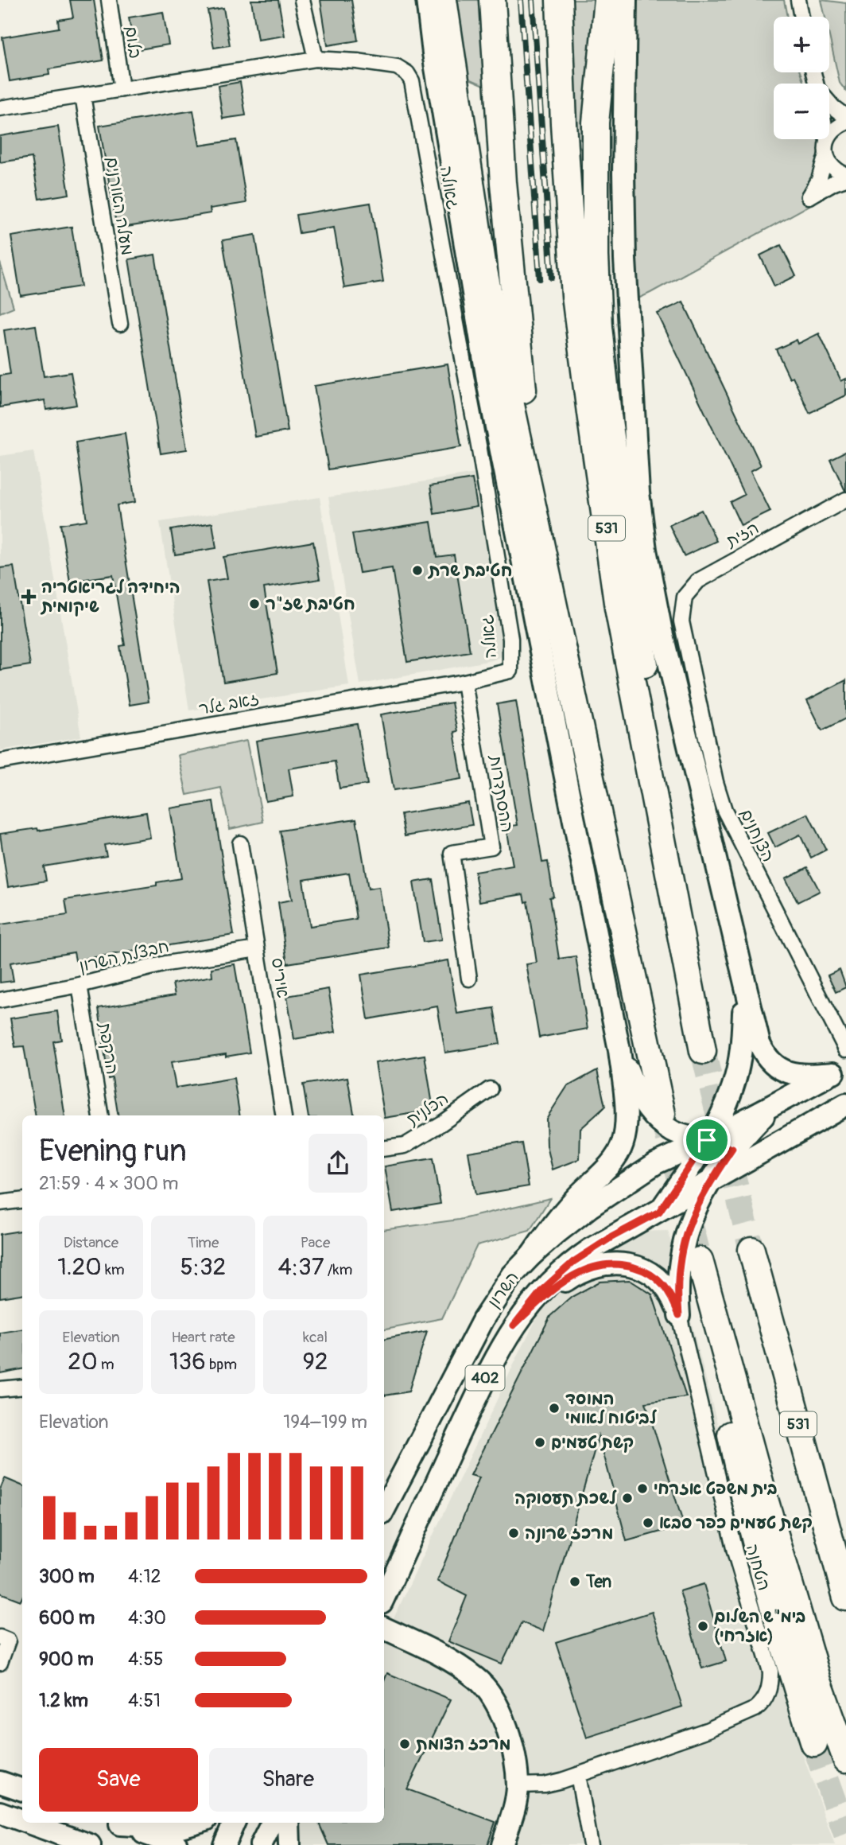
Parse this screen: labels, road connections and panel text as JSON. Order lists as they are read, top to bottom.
{
  "streets": {
    "highway": ["531"],
    "main road": ["השרון", "402"],
    "street": [
      "בלום",
      "גאולה",
      "מעלה האורנים",
      "הזית",
      "זאב גלר",
      "ההסתדרות",
      "הצנחנים",
      "חבצלת השרון",
      "איריס",
      "הרקפת",
      "הכלנית",
      "הטחנה"
    ]
  },
  "crossings": [
    ["בלום", "גאולה"],
    ["גאולה", "מעלה האורנים"],
    ["גאולה", "זאב גלר"],
    ["גאולה", "ההסתדרות"],
    ["הזית", "הצנחנים"],
    ["זאב גלר", "ההסתדרות"],
    ["חבצלת השרון", "איריס"],
    ["חבצלת השרון", "הרקפת"],
    ["השרון", "402"]
  ],
  "places": {
    "other": [
      "חטיבת שרת",
      "חטיבת שז\"ר",
      "המוסד לביטוח לאומי",
      "קשת טעמים",
      "בית משפט אזרחי",
      "לשכת תעסוקה",
      "קשת טעמים כפר סבא",
      "מרכז שרונה",
      "Ten",
      "בימ\"ש השלום (אזרחי)",
      "מרכז הצומת"
    ],
    "health": ["היחידה לגריאטריה שיקומית"]
  },
  "page": {
    "map_buttons": ["+", "−"],
    "heading": ["Evening run", "21:59 · 4 × 300 m"],
    "stats": [
      ["Distance", "1.20 km"],
      ["Time", "5:32"],
      ["Pace", "4:37 /km"],
      ["Elevation", "20 m"],
      ["Heart rate", "136 bpm"],
      ["kcal", "92"]
    ],
    "chart": ["Elevation", "194–199 m"],
    "list": [
      {
        "name": "300 m",
        "note": "4:12"
      },
      {
        "name": "600 m",
        "note": "4:30"
      },
      {
        "name": "900 m",
        "note": "4:55"
      },
      {
        "name": "1.2 km",
        "note": "4:51"
      }
    ],
    "buttons": ["Save", "Share"]
  }
}
